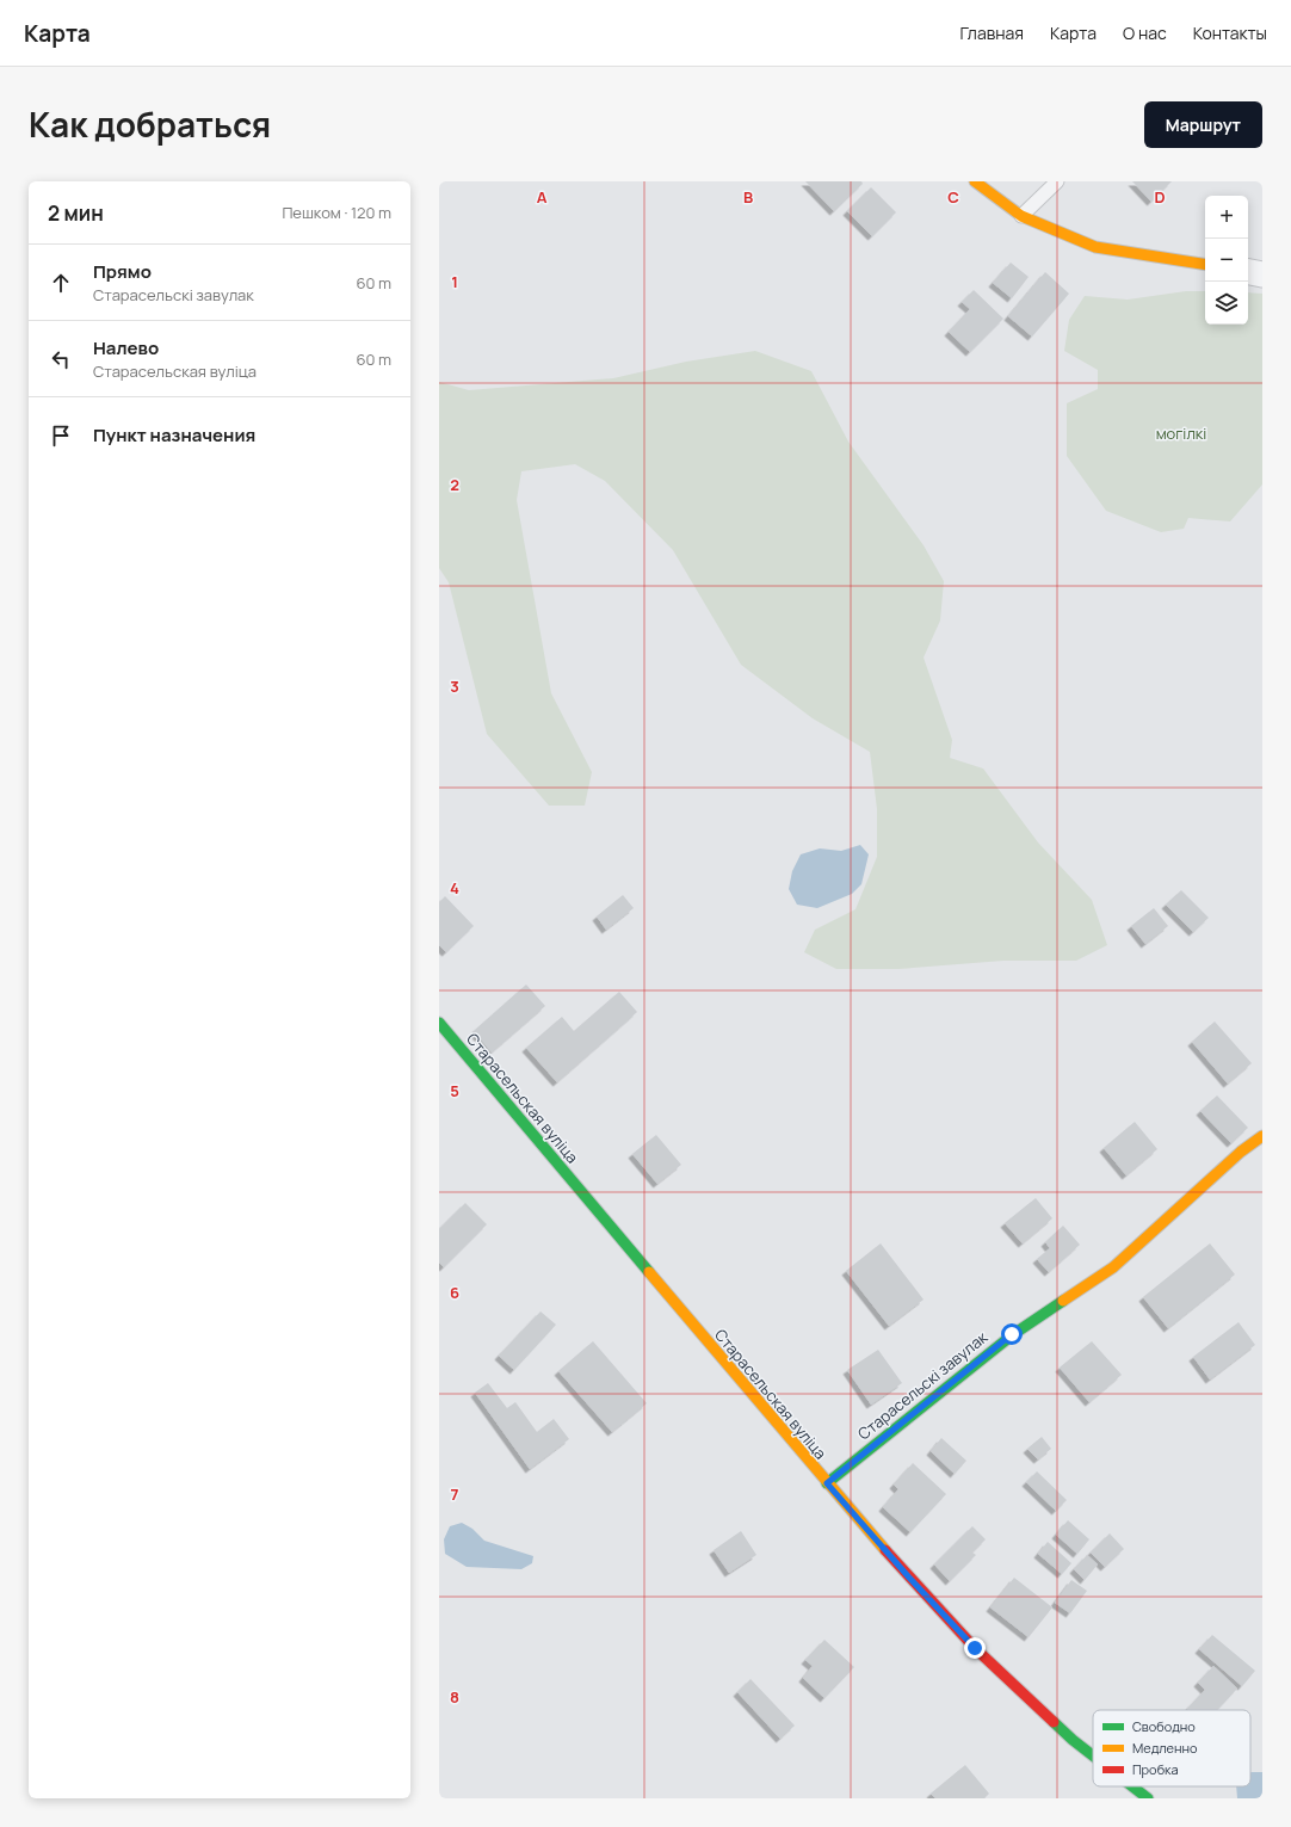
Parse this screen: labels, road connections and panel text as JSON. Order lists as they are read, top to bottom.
{
  "streets": {
    "street": ["Старасельская вуліца", "Старасельскі завулак"]
  },
  "crossings": [
    ["Старасельская вуліца", "Старасельскі завулак"]
  ],
  "parks": ["могілкі"],
  "legend": ["Свободно", "Медленно", "Пробка"],
  "page": {
    "header": "Карта",
    "nav": [
      "Главная",
      "Карта",
      "О нас",
      "Контакты"
    ],
    "title": "Как добраться",
    "buttons": "Маршрут",
    "heading": ["2 мин", "Пешком · 120 m"],
    "map_buttons": ["+", "−"],
    "list": [
      ["Прямо", "Старасельскі завулак", "60 m"],
      ["Налево", "Старасельская вуліца", "60 m"],
      "Пункт назначения"
    ]
  },
  "grid": {
    "columns": [
      "A",
      "B",
      "C",
      "D"
    ],
    "rows": [
      "1",
      "2",
      "3",
      "4",
      "5",
      "6",
      "7",
      "8"
    ]
  }
}
